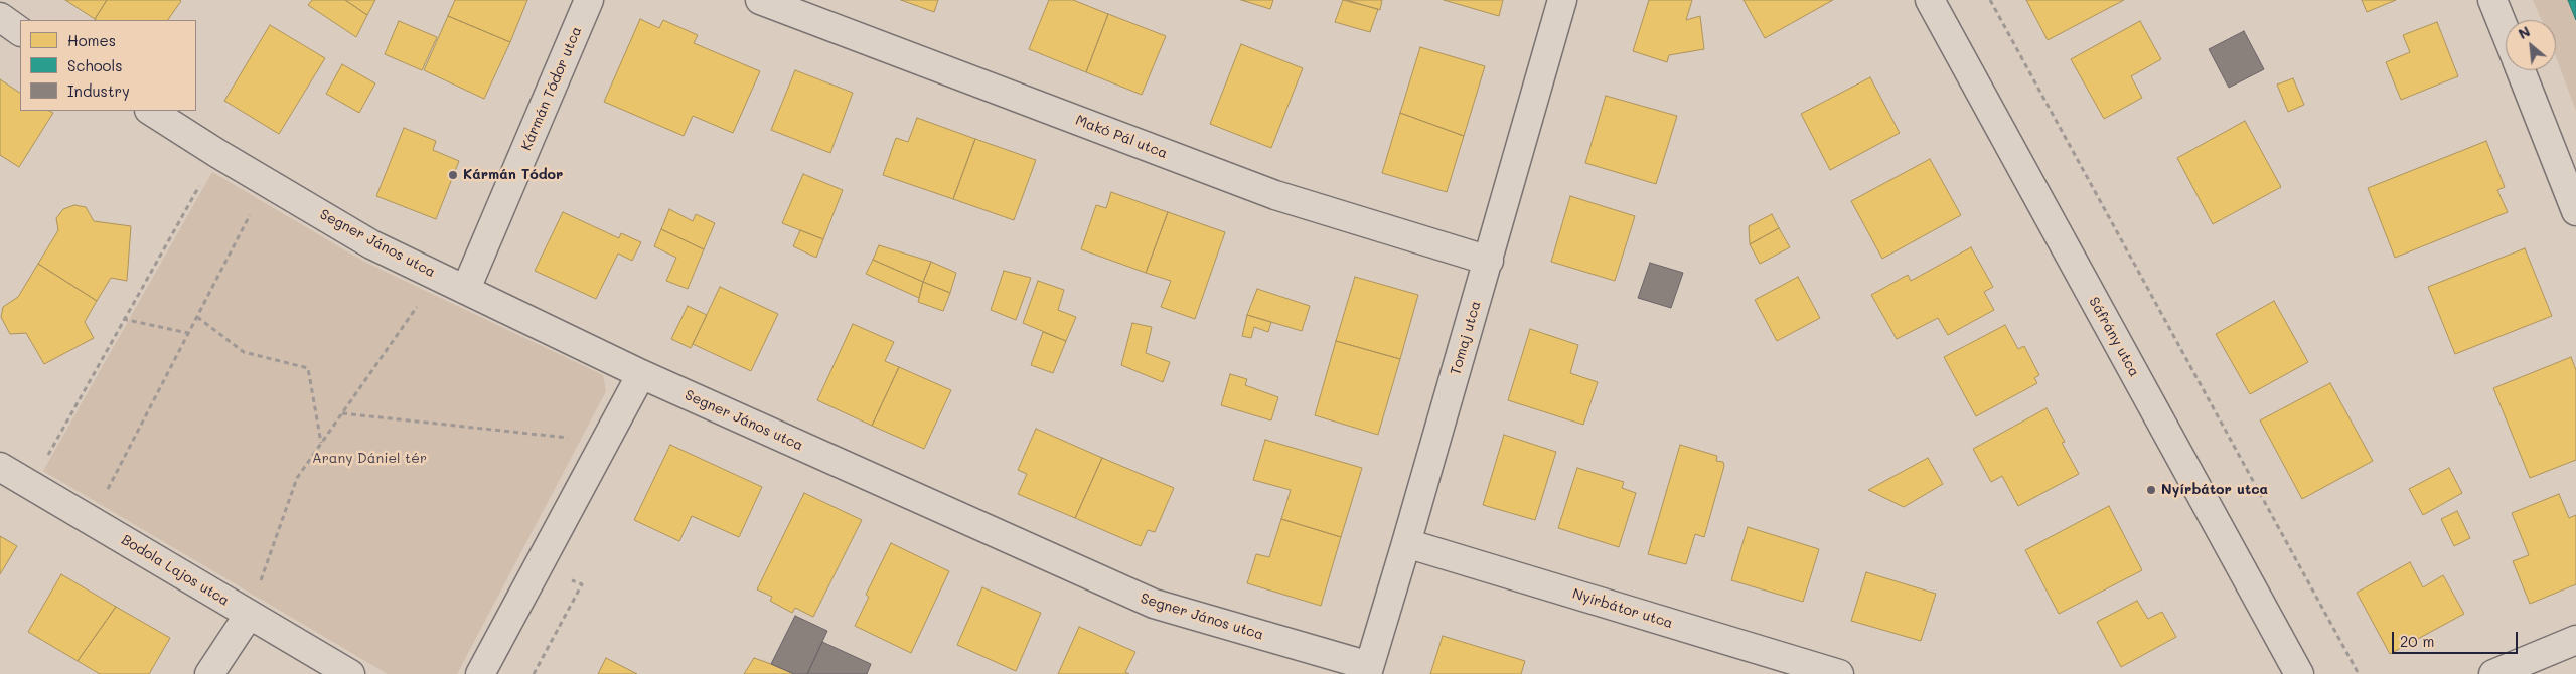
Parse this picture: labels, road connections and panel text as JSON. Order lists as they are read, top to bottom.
{
  "streets": {
    "street": [
      "Kármán Tódor utca",
      "Makó Pál utca",
      "Segner János utca",
      "Sáfrány utca",
      "Tomaj utca",
      "Bodola Lajos utca",
      "Nyírbátor utca"
    ]
  },
  "crossings": [
    ["Kármán Tódor utca", "Segner János utca"],
    ["Makó Pál utca", "Tomaj utca"],
    ["Segner János utca", "Tomaj utca"],
    ["Tomaj utca", "Nyírbátor utca"]
  ],
  "parks": ["Arany Dániel tér"],
  "places": ["Kármán Tódor", "Nyírbátor utca"],
  "legend": ["Homes", "Schools", "Industry"],
  "scale_bar": "20 m",
  "north": "top left"
}
